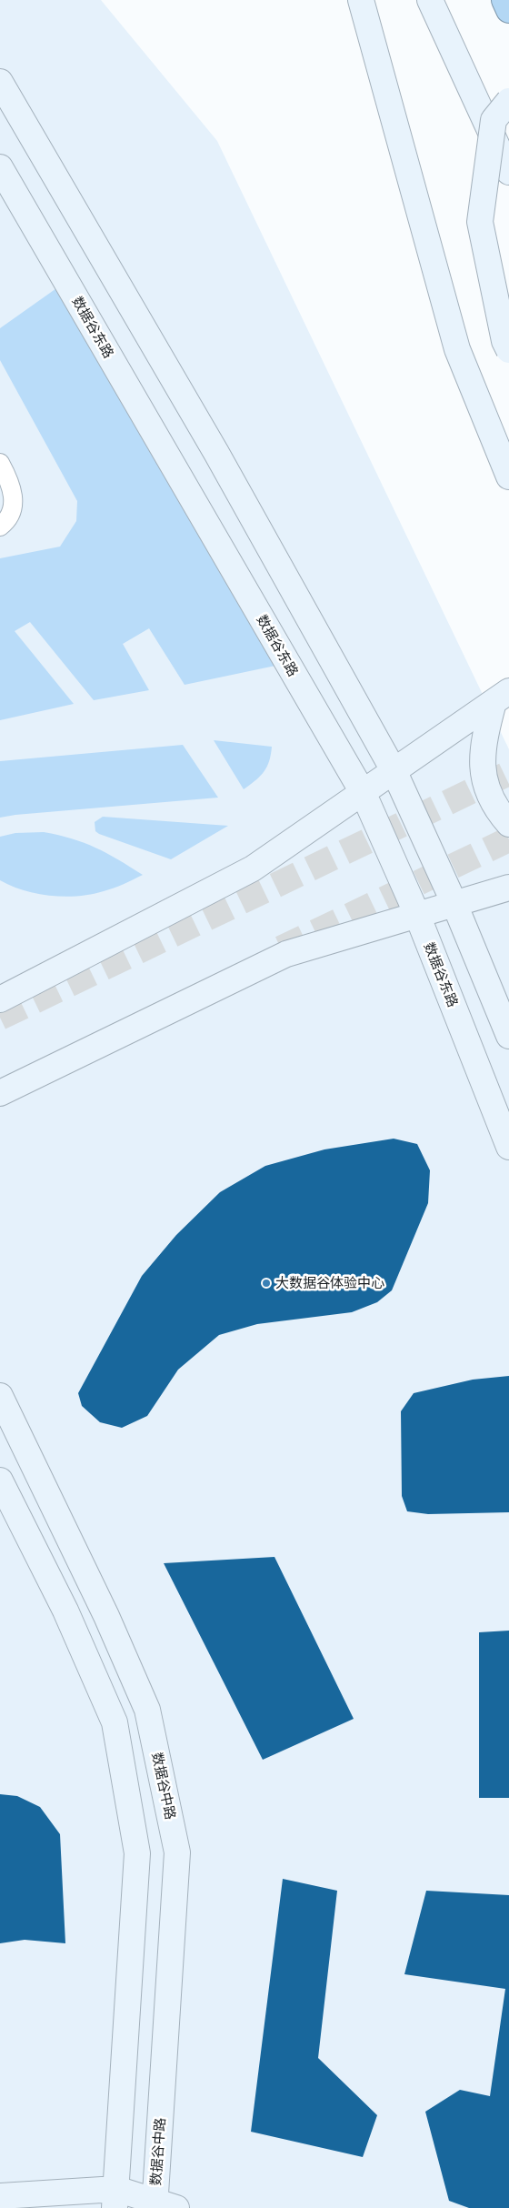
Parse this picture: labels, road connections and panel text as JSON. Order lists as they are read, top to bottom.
{
  "streets": {
    "main road": ["数据谷东路", "数据谷中路"]
  },
  "places": ["大数据谷体验中心"]
}
